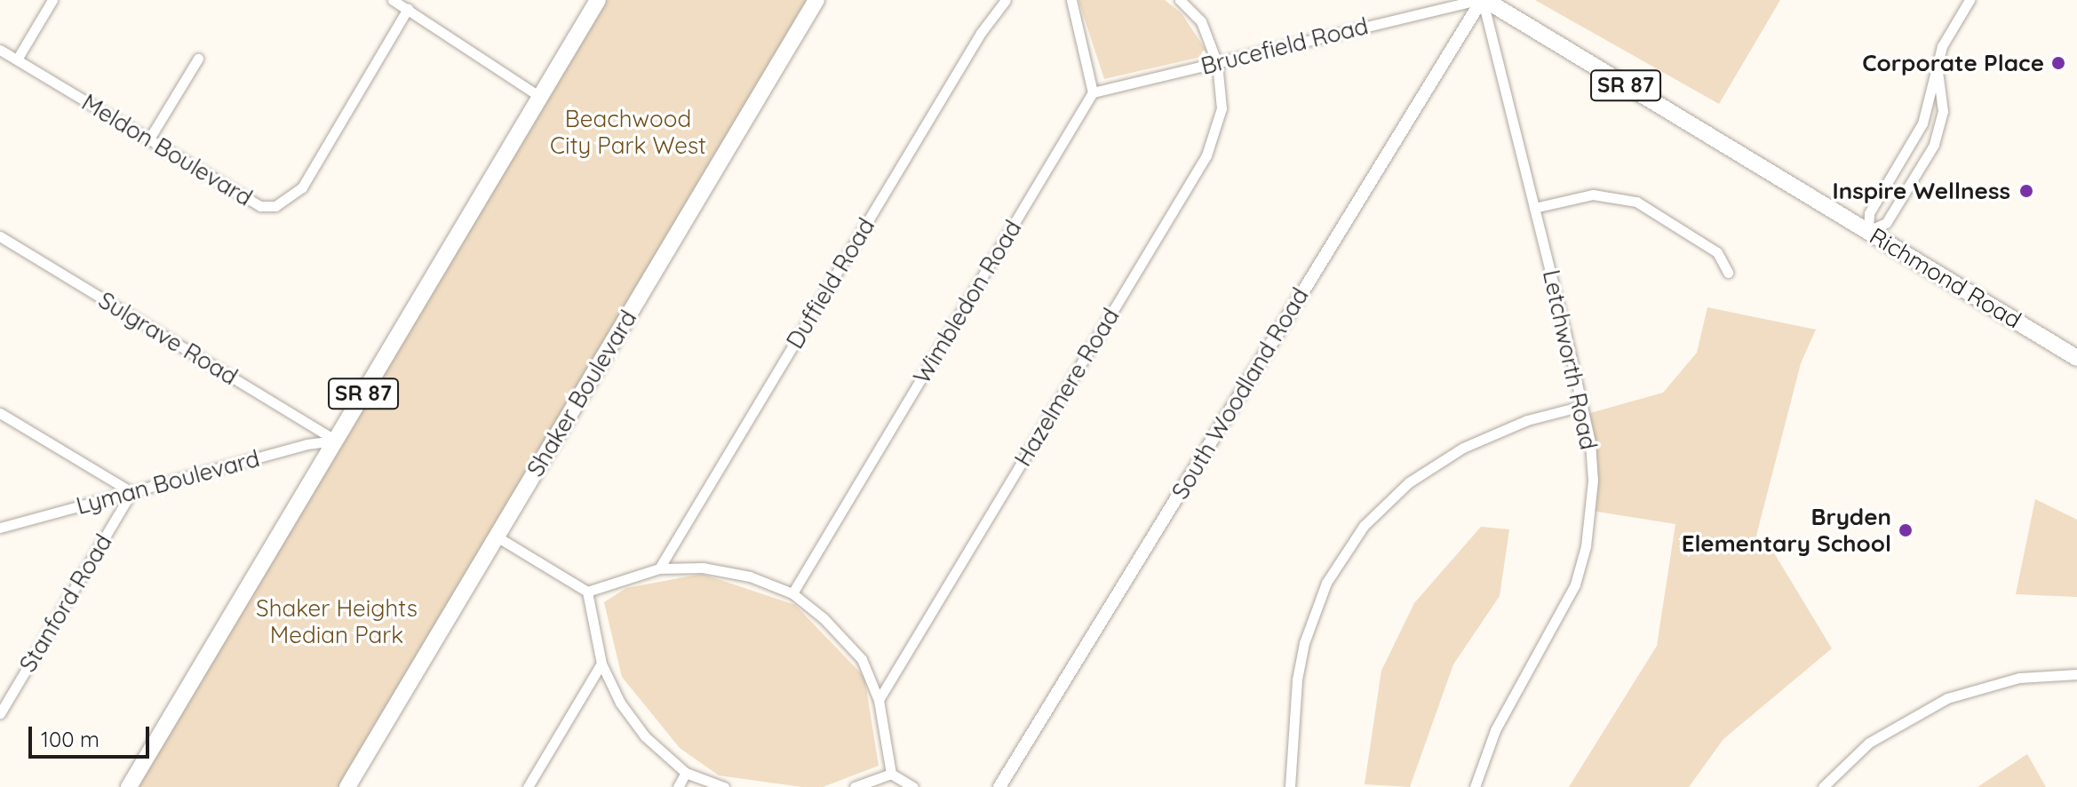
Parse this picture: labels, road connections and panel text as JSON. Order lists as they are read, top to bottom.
{
  "streets": {
    "main road": ["SR 87", "Richmond Road", "Shaker Boulevard"],
    "street": [
      "Brucefield Road",
      "Meldon Boulevard",
      "Duffield Road",
      "Wimbledon Road",
      "Sulgrave Road",
      "Letchworth Road",
      "Hazelmere Road",
      "South Woodland Road",
      "Lyman Boulevard",
      "Stanford Road"
    ]
  },
  "crossings": [
    ["Brucefield Road", "Richmond Road"],
    ["Brucefield Road", "Wimbledon Road"],
    ["Brucefield Road", "Letchworth Road"],
    ["Brucefield Road", "Hazelmere Road"],
    ["Brucefield Road", "South Woodland Road"],
    ["SR 87", "Sulgrave Road"],
    ["SR 87", "Lyman Boulevard"],
    ["Richmond Road", "Letchworth Road"],
    ["Richmond Road", "South Woodland Road"],
    ["Sulgrave Road", "Lyman Boulevard"],
    ["Letchworth Road", "South Woodland Road"],
    ["Lyman Boulevard", "Stanford Road"]
  ],
  "parks": ["Beachwood City Park West", "Shaker Heights Median Park"],
  "places": ["Corporate Place", "Inspire Wellness", "Bryden Elementary School"],
  "scale_bar": "100 m"
}
